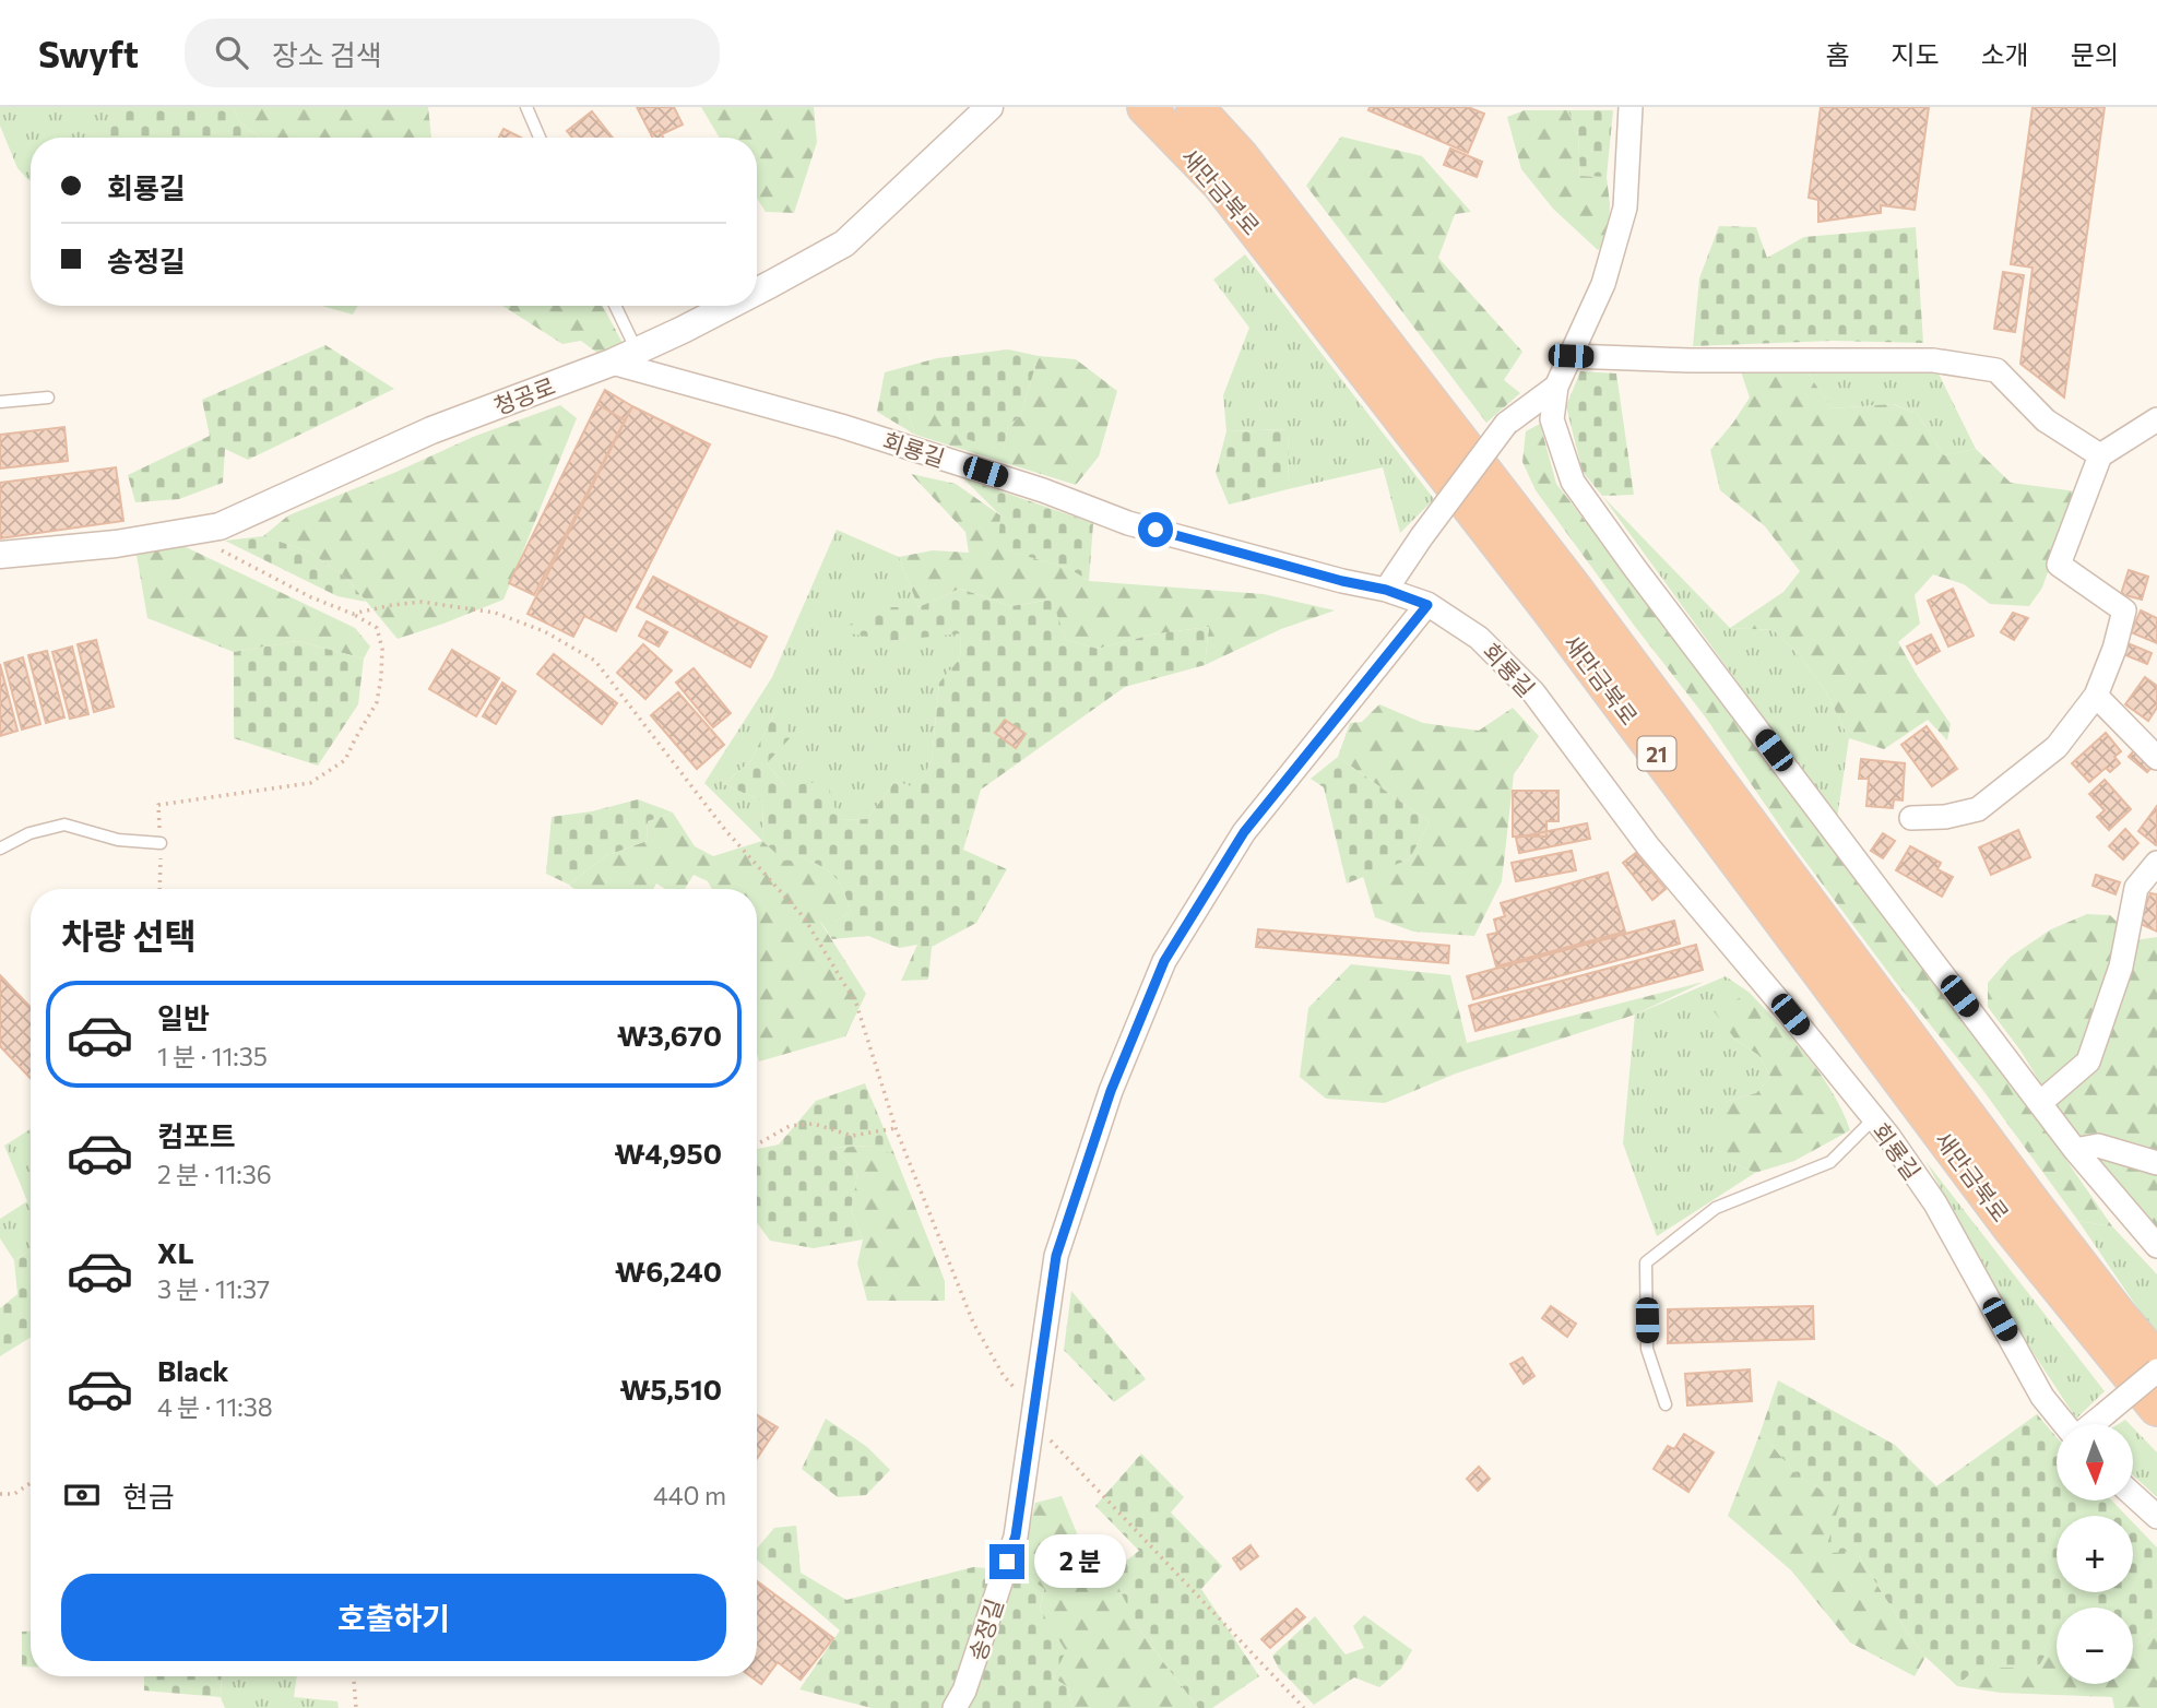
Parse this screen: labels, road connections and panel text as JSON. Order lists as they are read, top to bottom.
{
  "streets": {
    "highway": ["새만금북로", "21"],
    "street": ["청공로", "회룡길", "송정길"]
  },
  "crossings": [
    ["청공로", "회룡길"],
    ["회룡길", "송정길"]
  ],
  "north": "bottom",
  "page": {
    "header": "Swyft",
    "search": "장소 검색",
    "nav": [
      "홈",
      "지도",
      "소개",
      "문의"
    ],
    "banner": ["회룡길", "송정길"],
    "heading": "차량 선택",
    "list": [
      {
        "name": "일반",
        "note": "1 분 · 11:35",
        "value": "₩3,670"
      },
      {
        "name": "컴포트",
        "note": "2 분 · 11:36",
        "value": "₩4,950"
      },
      {
        "name": "XL",
        "note": "3 분 · 11:37",
        "value": "₩6,240"
      },
      {
        "name": "Black",
        "note": "4 분 · 11:38",
        "value": "₩5,510"
      }
    ],
    "map_buttons": ["+", "−"],
    "pay": ["현금", "440 m"],
    "bubble": "2 분",
    "buttons": "호출하기"
  }
}
